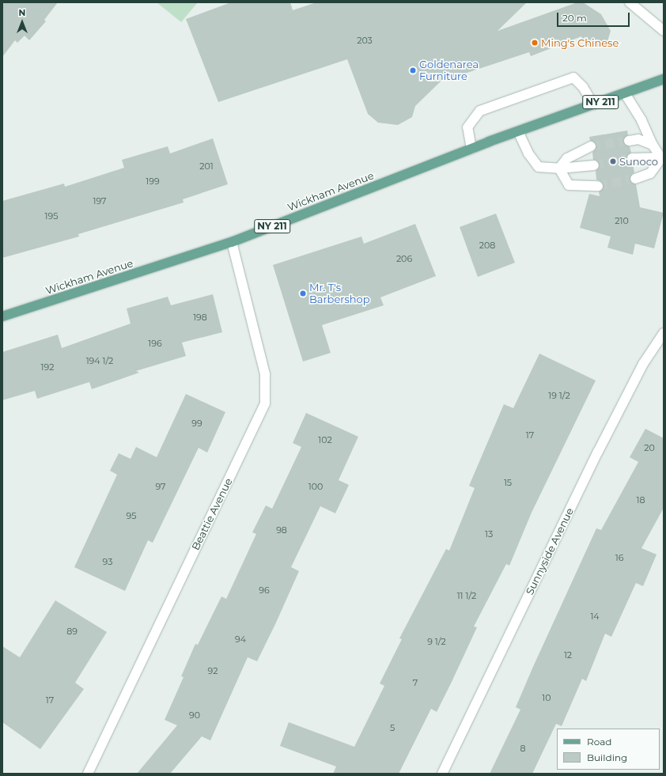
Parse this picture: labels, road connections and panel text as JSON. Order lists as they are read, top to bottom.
{
  "streets": {
    "main road": ["NY 211", "Wickham Avenue"],
    "street": ["Beattie Avenue", "Sunnyside Avenue"]
  },
  "crossings": [
    ["Wickham Avenue", "Beattie Avenue"]
  ],
  "places": [
    "Ming's Chinese",
    "Goldenarea Furniture",
    "Sunoco",
    "Mr. T's Barbershop"
  ],
  "house_numbers": [
    "203",
    "201",
    "199",
    "197",
    "195",
    "210",
    "208",
    "206",
    "198",
    "196",
    "194 1/2",
    "192",
    "19 1/2",
    "99",
    "17",
    "102",
    "20",
    "15",
    "97",
    "100",
    "18",
    "95",
    "98",
    "13",
    "16",
    "93",
    "96",
    "11 1/2",
    "14",
    "89",
    "94",
    "9 1/2",
    "12",
    "92",
    "7",
    "10",
    "17",
    "90",
    "5",
    "8"
  ],
  "legend": ["Road", "Building"],
  "scale_bar": "20 m",
  "north": "top"
}
